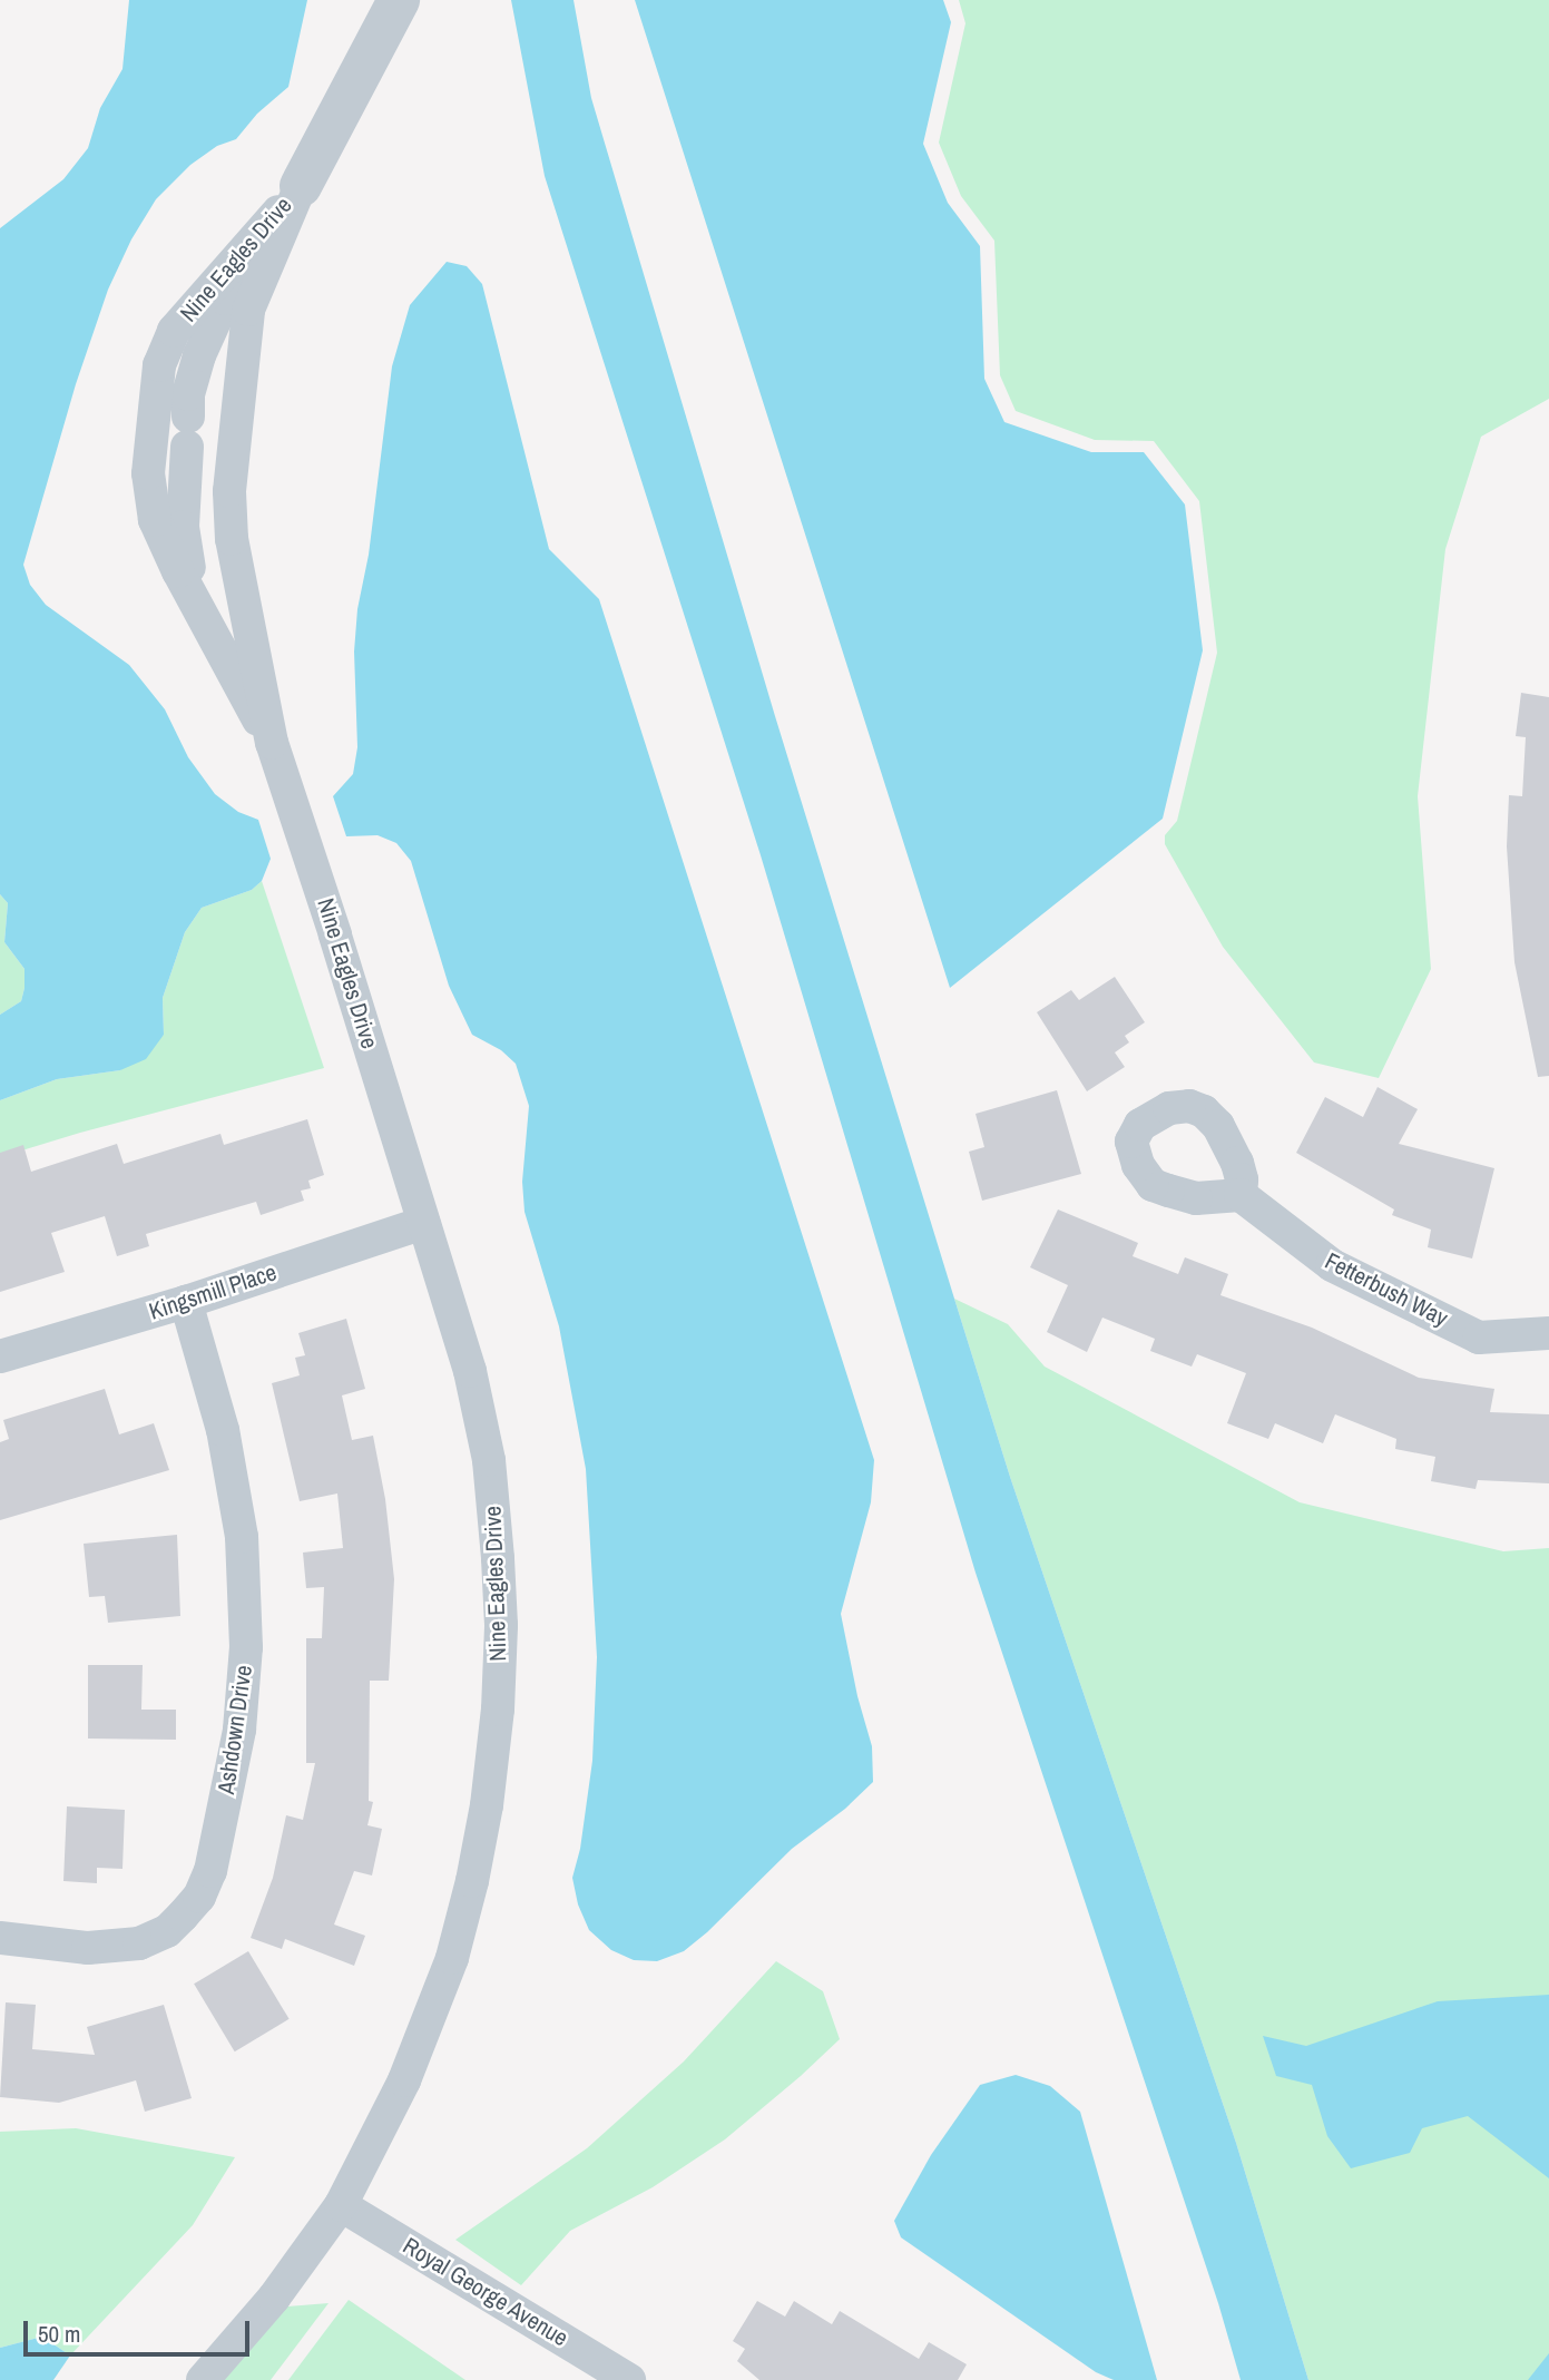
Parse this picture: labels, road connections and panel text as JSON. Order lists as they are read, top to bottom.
{
  "streets": {
    "street": [
      "Nine Eagles Drive",
      "Fetterbush Way",
      "Kingsmill Place",
      "Ashdown Drive",
      "Royal George Avenue"
    ]
  },
  "crossings": [
    ["Nine Eagles Drive", "Kingsmill Place"],
    ["Nine Eagles Drive", "Royal George Avenue"],
    ["Kingsmill Place", "Ashdown Drive"]
  ],
  "scale_bar": "50 m"
}
